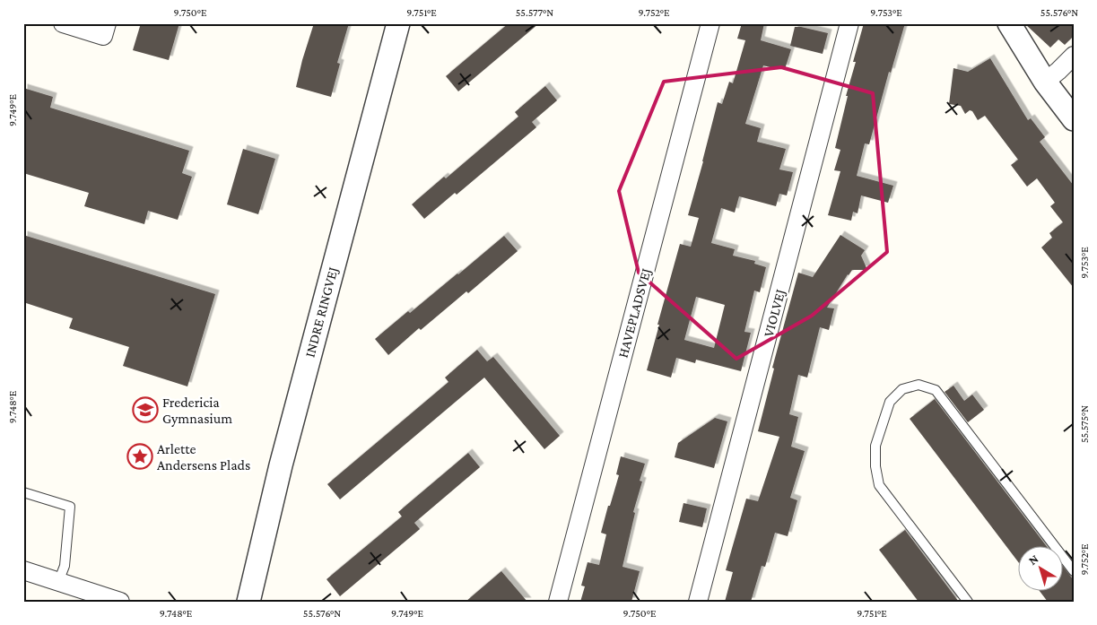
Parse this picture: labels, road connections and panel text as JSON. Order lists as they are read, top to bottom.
{
  "streets": {
    "street": ["INDRE RINGVEJ", "HAVEPLADSVEJ", "VIOLVEJ"]
  },
  "places": {
    "school or university": ["Fredericia Gymnasium"],
    "place": ["Arlette Andersens Plads"]
  },
  "north": "top left",
  "coordinates": [
    "9.750°E",
    "9.751°E",
    "55.577°N",
    "9.752°E",
    "9.753°E",
    "55.576°N",
    "9.749°E",
    "9.748°E",
    "55.575°N"
  ]
}
